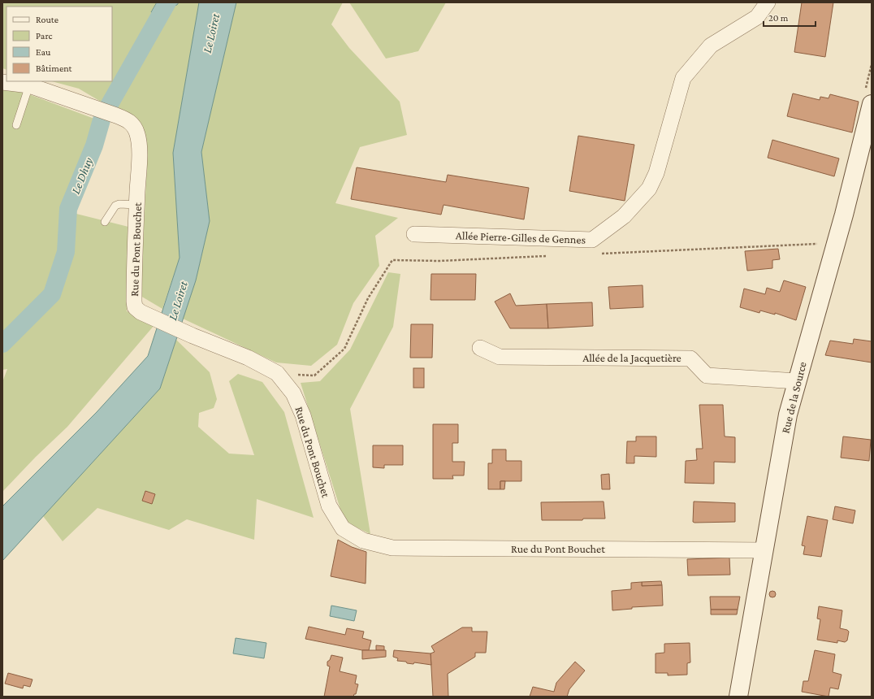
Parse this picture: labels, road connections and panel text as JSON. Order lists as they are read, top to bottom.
{
  "streets": {
    "main road": ["Rue de la Source"],
    "street": ["Allée Pierre-Gilles de Gennes", "Rue du Pont Bouchet", "Allée de la Jacquetière"]
  },
  "crossings": [
    ["Rue du Pont Bouchet", "Rue de la Source"],
    ["Allée de la Jacquetière", "Rue de la Source"]
  ],
  "water": ["Le Loiret", "Le Dhuy"],
  "legend": [
    "Route",
    "Parc",
    "Eau",
    "Bâtiment"
  ],
  "scale_bar": "20 m"
}
